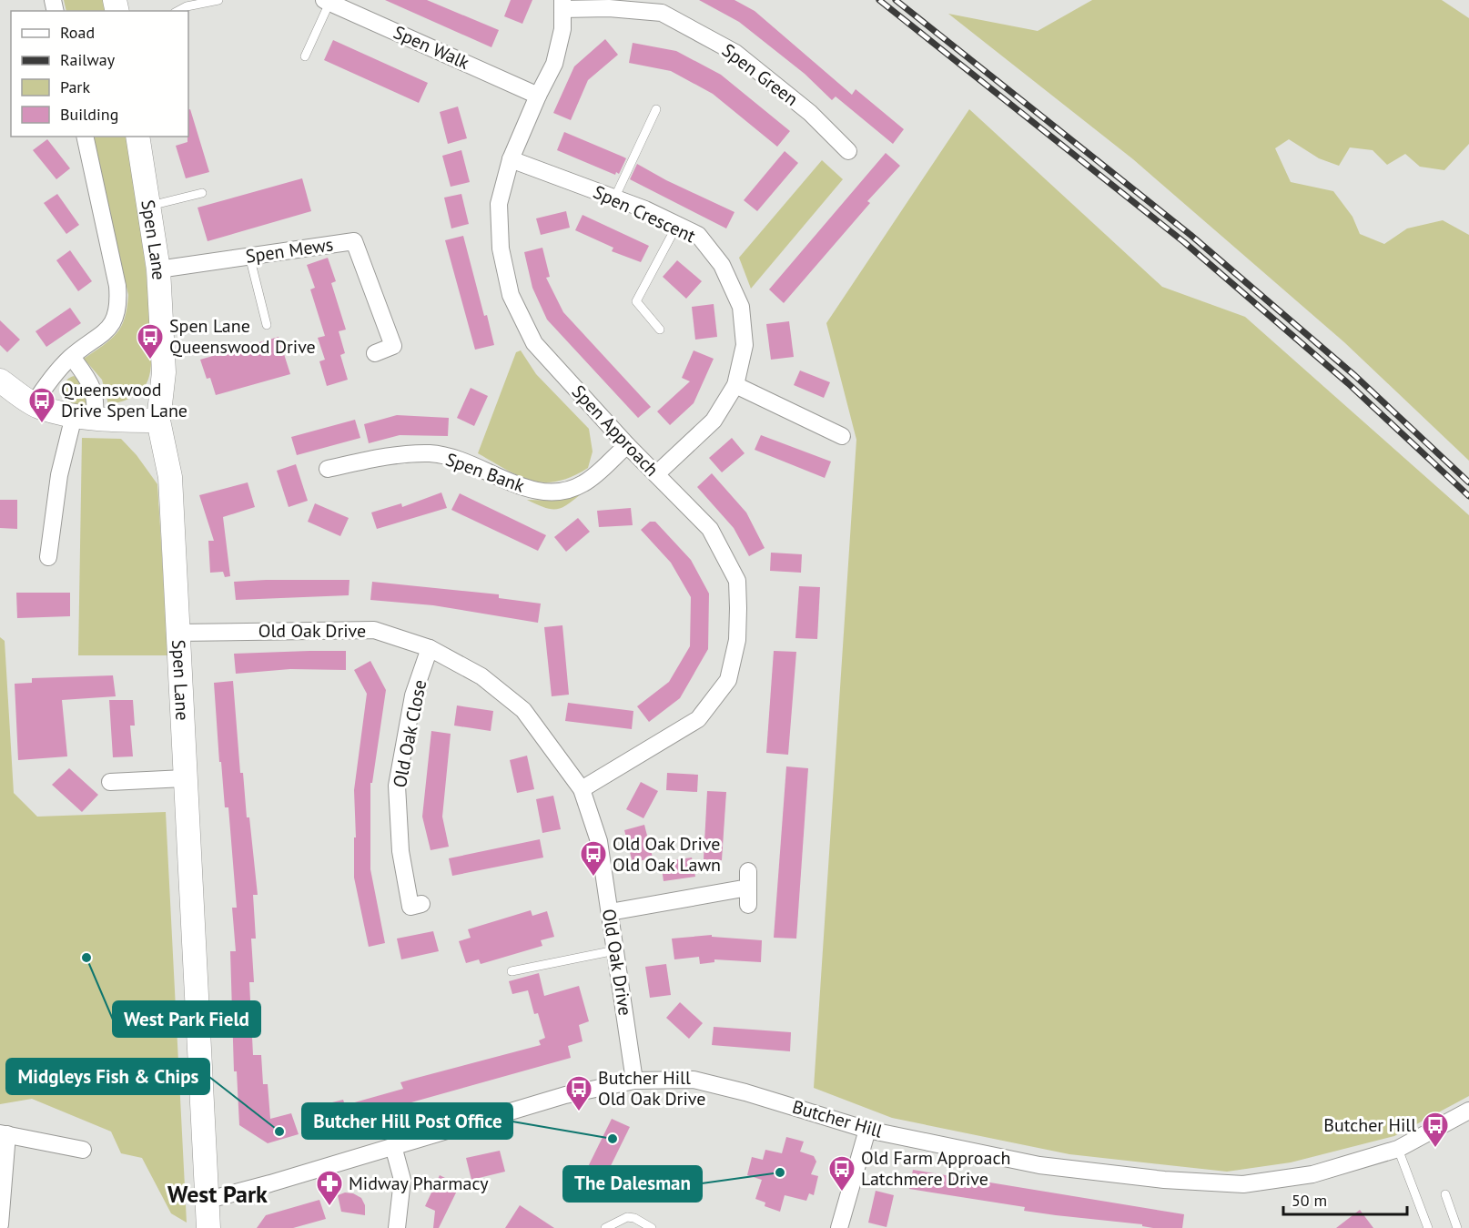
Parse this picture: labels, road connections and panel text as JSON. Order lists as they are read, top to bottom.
{
  "streets": {
    "street": [
      "Spen Walk",
      "Spen Green",
      "Spen Crescent",
      "Spen Lane",
      "Spen Mews",
      "Spen Approach",
      "Spen Bank",
      "Old Oak Drive",
      "Old Oak Close",
      "Butcher Hill"
    ]
  },
  "crossings": [
    ["Spen Walk", "Spen Approach"],
    ["Spen Green", "Spen Approach"],
    ["Spen Crescent", "Spen Approach"],
    ["Spen Lane", "Spen Mews"],
    ["Spen Lane", "Old Oak Drive"],
    ["Spen Lane", "Butcher Hill"],
    ["Spen Approach", "Spen Bank"],
    ["Spen Approach", "Old Oak Drive"],
    ["Old Oak Drive", "Old Oak Close"],
    ["Old Oak Drive", "Butcher Hill"]
  ],
  "districts": ["West Park"],
  "places": {
    "bus stop": [
      "Spen Lane Queenswood Drive",
      "Queenswood Drive Spen Lane",
      "Old Oak Drive Old Oak Lawn",
      "Butcher Hill Old Oak Drive",
      "Butcher Hill",
      "Old Farm Approach Latchmere Drive"
    ],
    "other": [
      "West Park Field",
      "Midgleys Fish & Chips",
      "Butcher Hill Post Office",
      "The Dalesman"
    ],
    "pharmacy": ["Midway Pharmacy"]
  },
  "legend": [
    "Road",
    "Railway",
    "Park",
    "Building"
  ],
  "scale_bar": "50 m"
}
